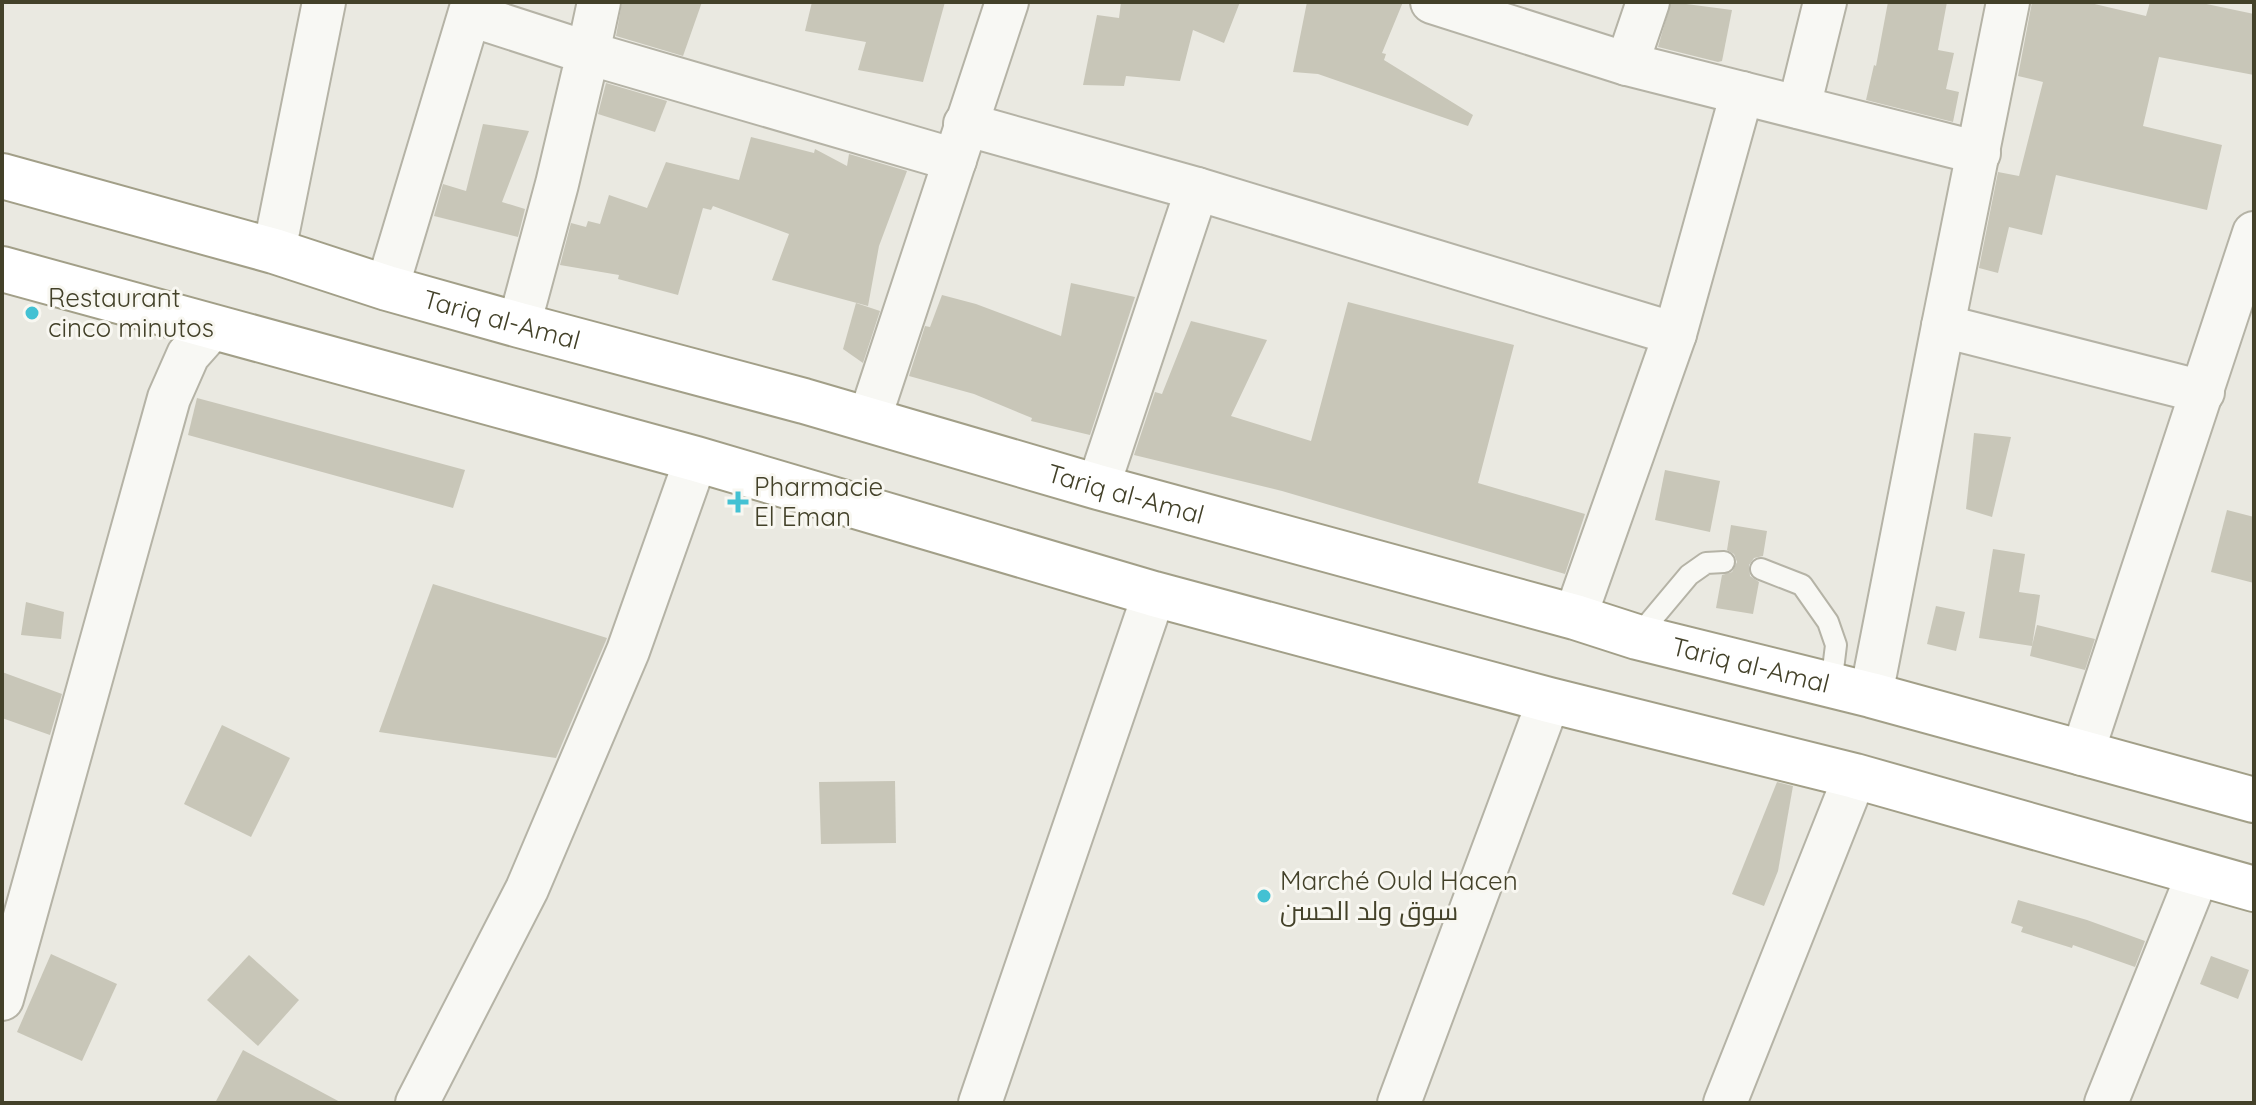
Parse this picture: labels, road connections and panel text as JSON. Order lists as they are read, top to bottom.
{
  "streets": {
    "highway": ["Tariq al-Amal"]
  },
  "places": {
    "other": ["Restaurant cinco minutos", "Marché Ould Hacen سوق ولد الحسن"],
    "health": ["Pharmacie El Eman"]
  }
}
